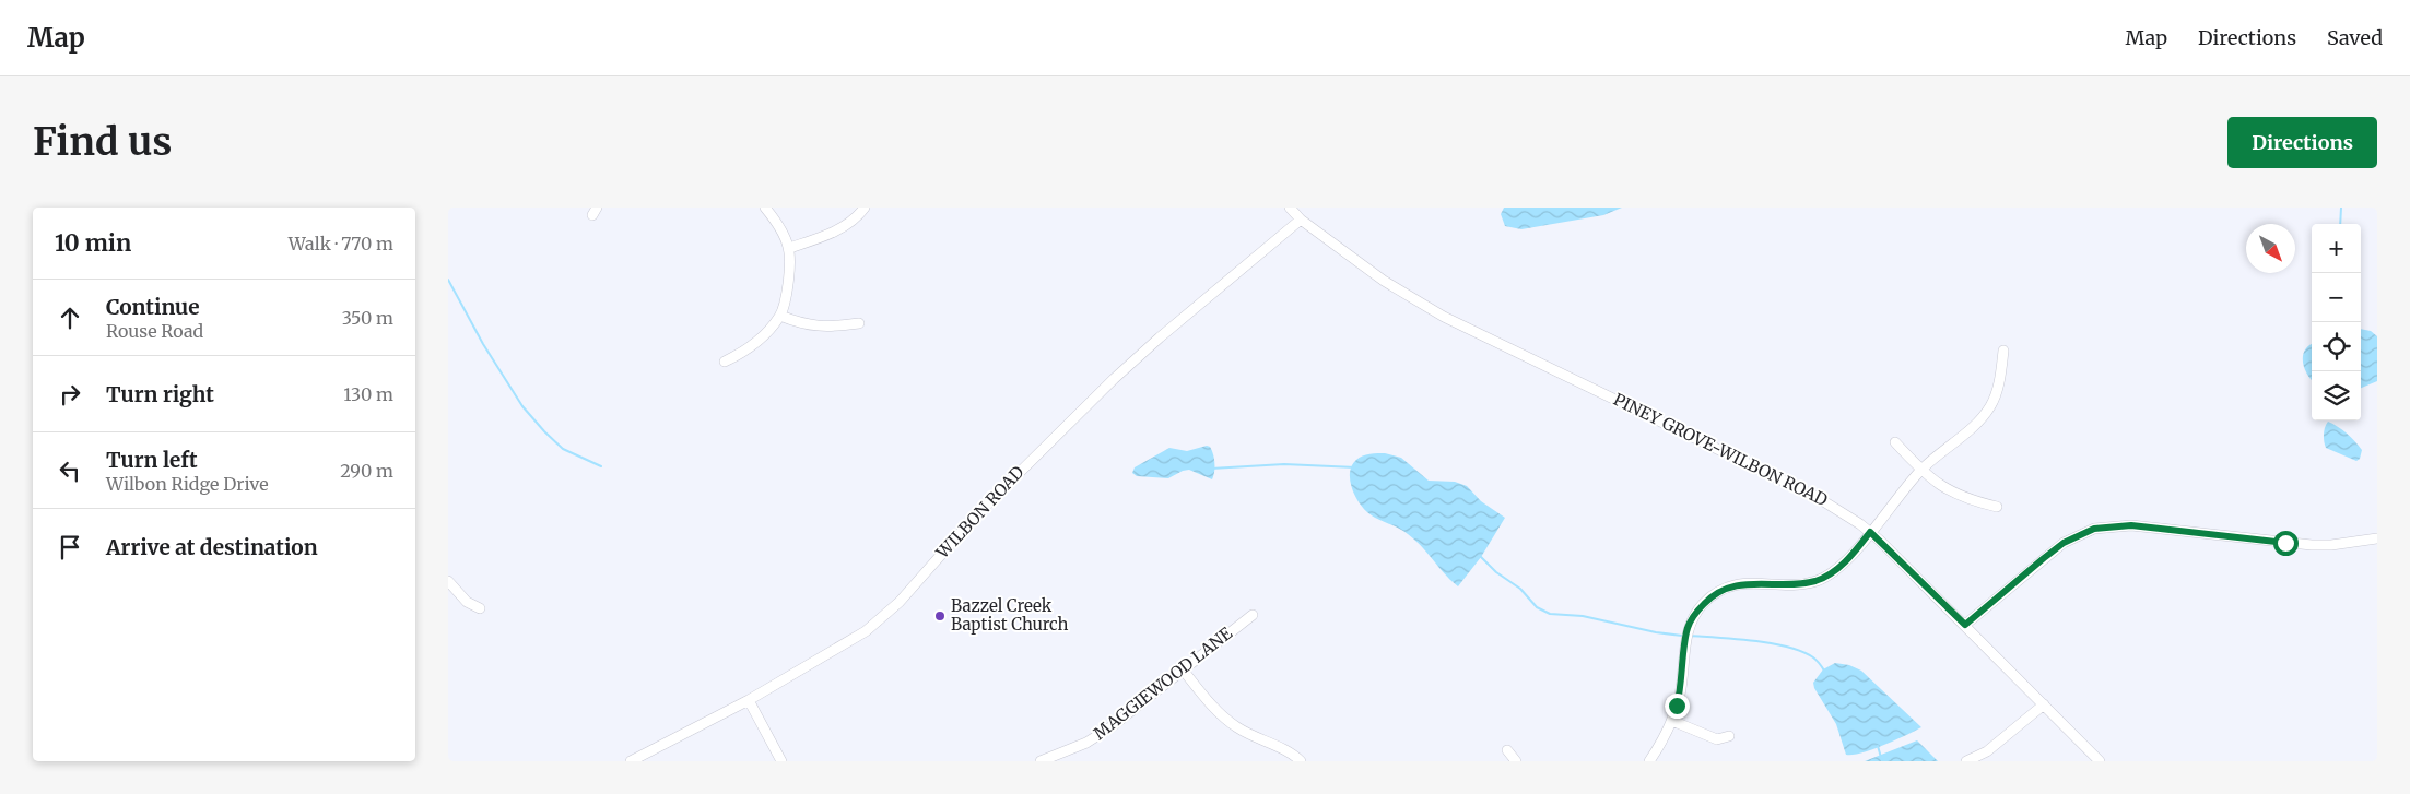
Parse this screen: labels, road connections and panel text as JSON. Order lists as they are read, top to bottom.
{
  "streets": {
    "street": ["PINEY GROVE-WILBON ROAD", "WILBON ROAD", "MAGGIEWOOD LANE"]
  },
  "crossings": [
    ["PINEY GROVE-WILBON ROAD", "WILBON ROAD"]
  ],
  "places": ["Bazzel Creek Baptist Church"],
  "north": "bottom right",
  "page": {
    "header": "Map",
    "nav": ["Map", "Directions", "Saved"],
    "buttons": "Directions",
    "title": "Find us",
    "heading": ["10 min", "Walk · 770 m"],
    "map_buttons": ["+", "−"],
    "list": [
      ["Continue", "Rouse Road", "350 m"],
      ["Turn right", "130 m"],
      ["Turn left", "Wilbon Ridge Drive", "290 m"],
      "Arrive at destination"
    ]
  }
}
